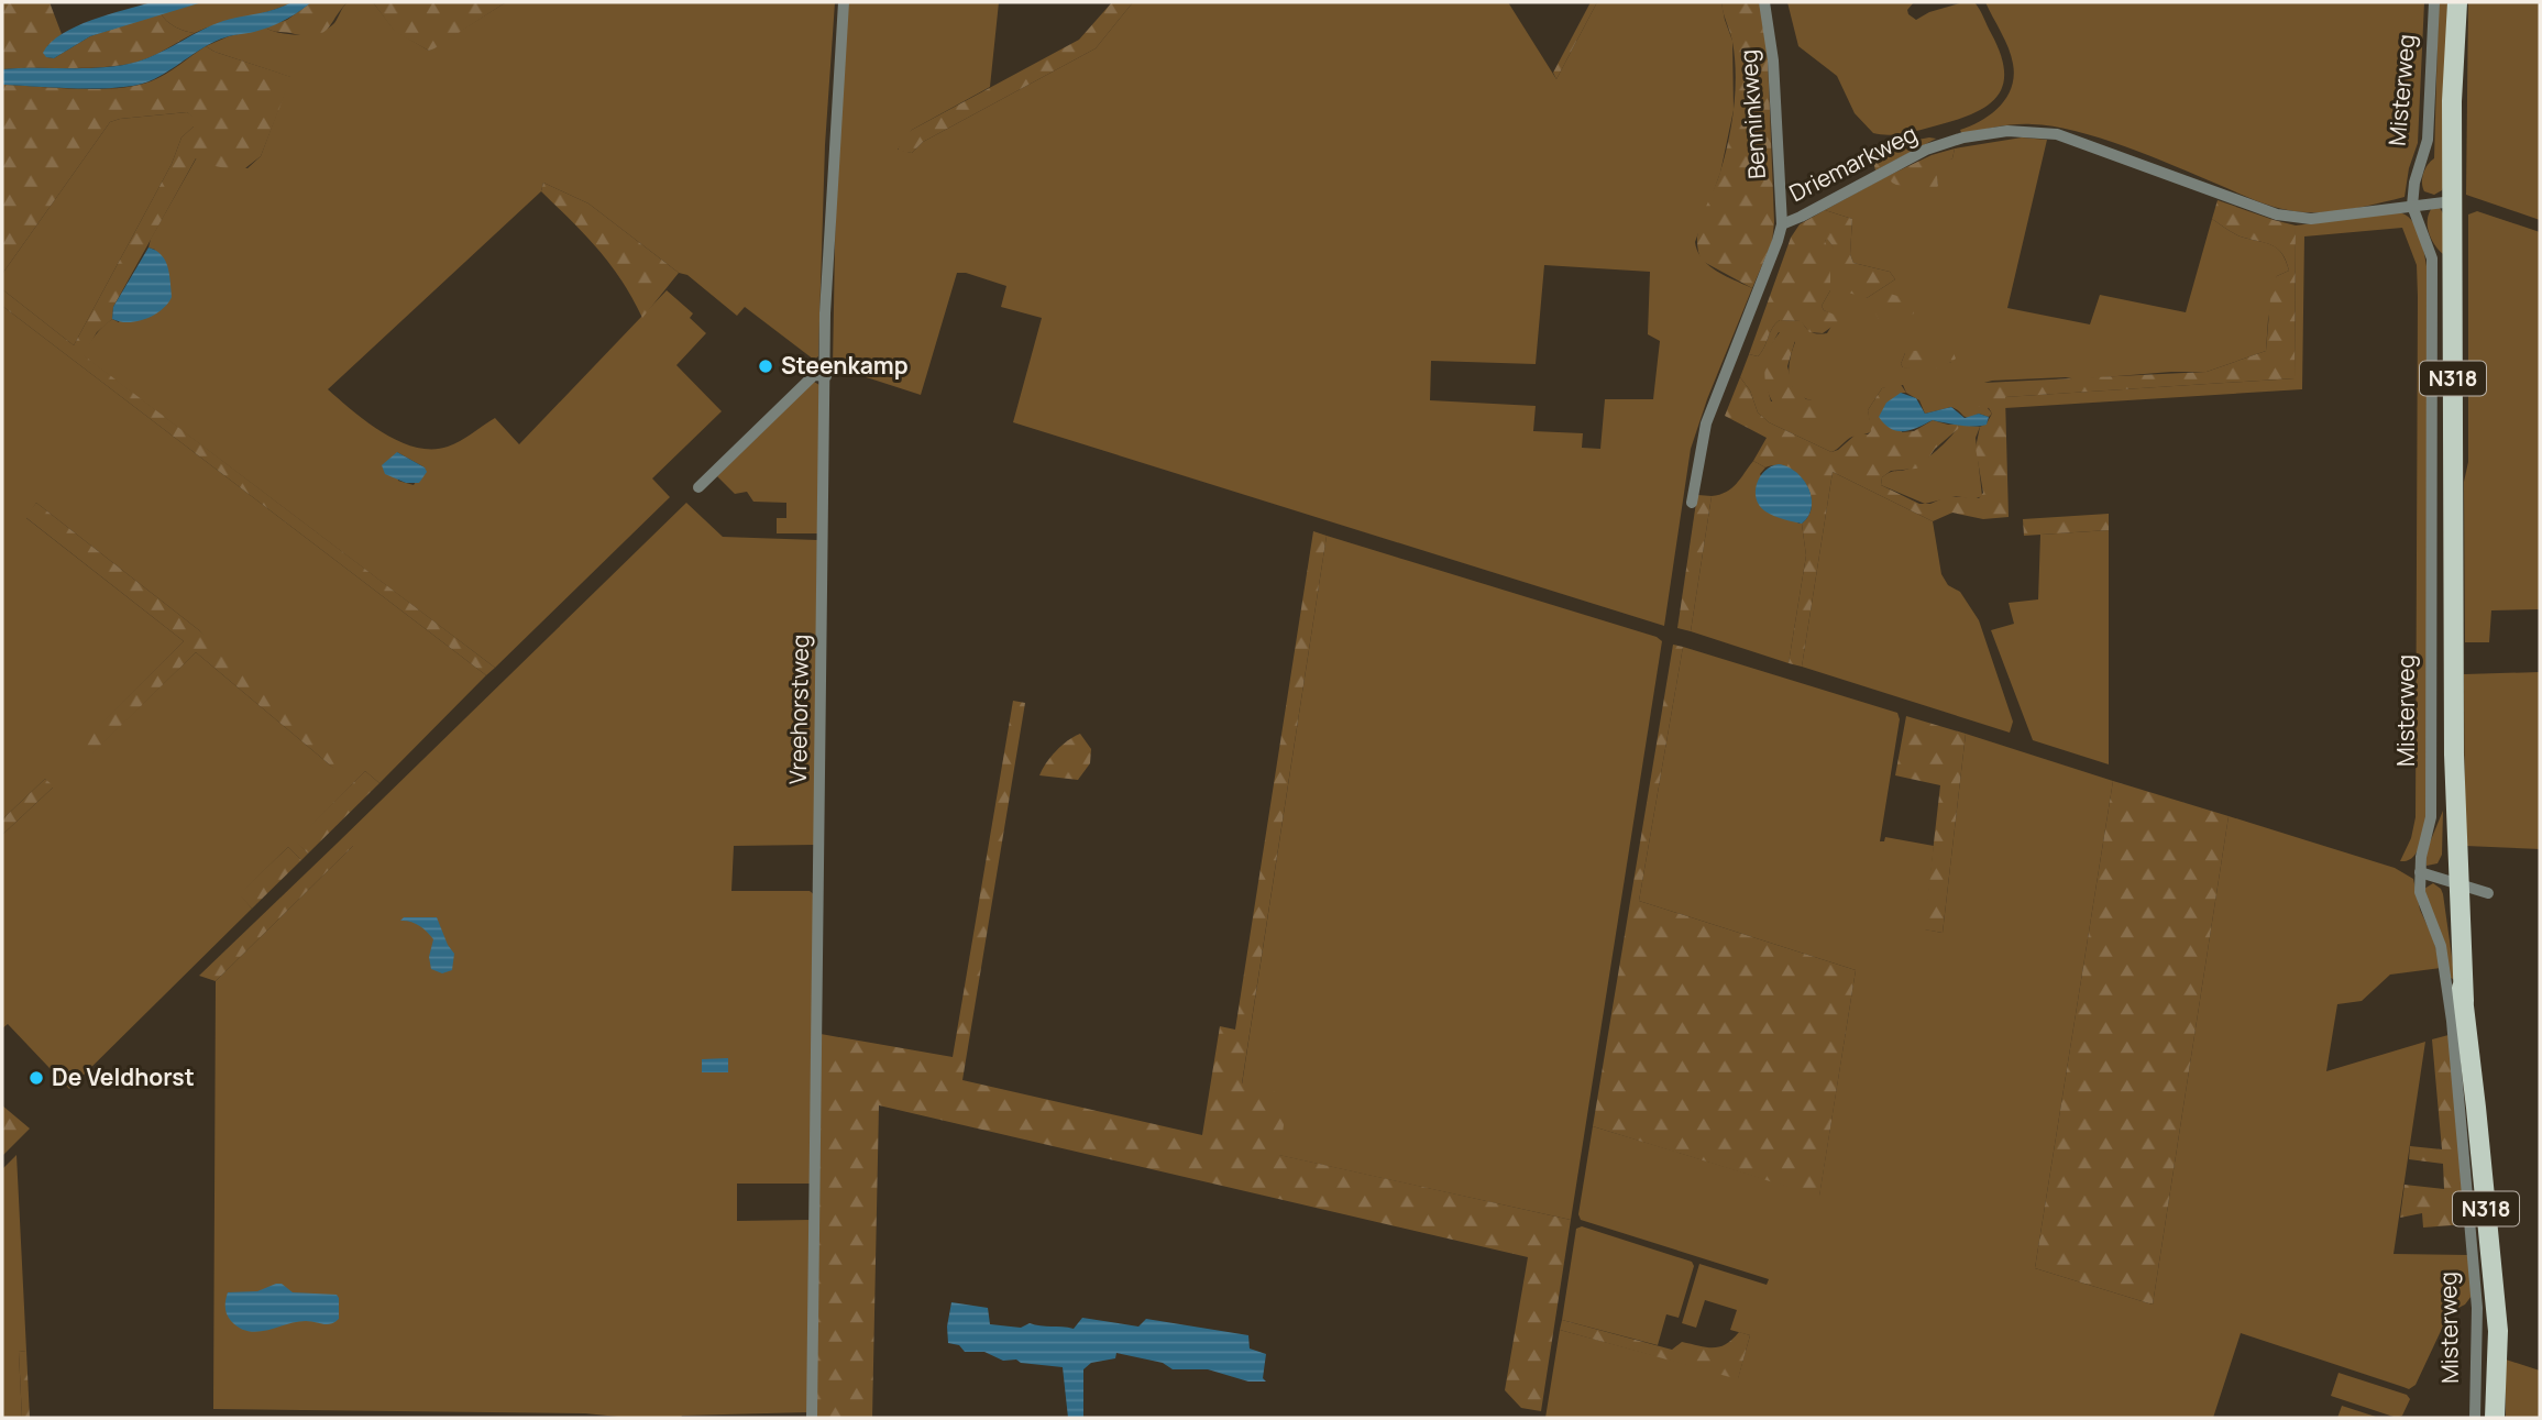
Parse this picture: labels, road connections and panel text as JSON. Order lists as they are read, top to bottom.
{
  "streets": {
    "main road": ["Misterweg", "N318"],
    "street": ["Benninkweg", "Driemarkweg", "Vreehorstweg"]
  },
  "crossings": [
    ["Misterweg", "Driemarkweg"],
    ["Benninkweg", "Driemarkweg"]
  ],
  "places": ["Steenkamp", "De Veldhorst"]
}
